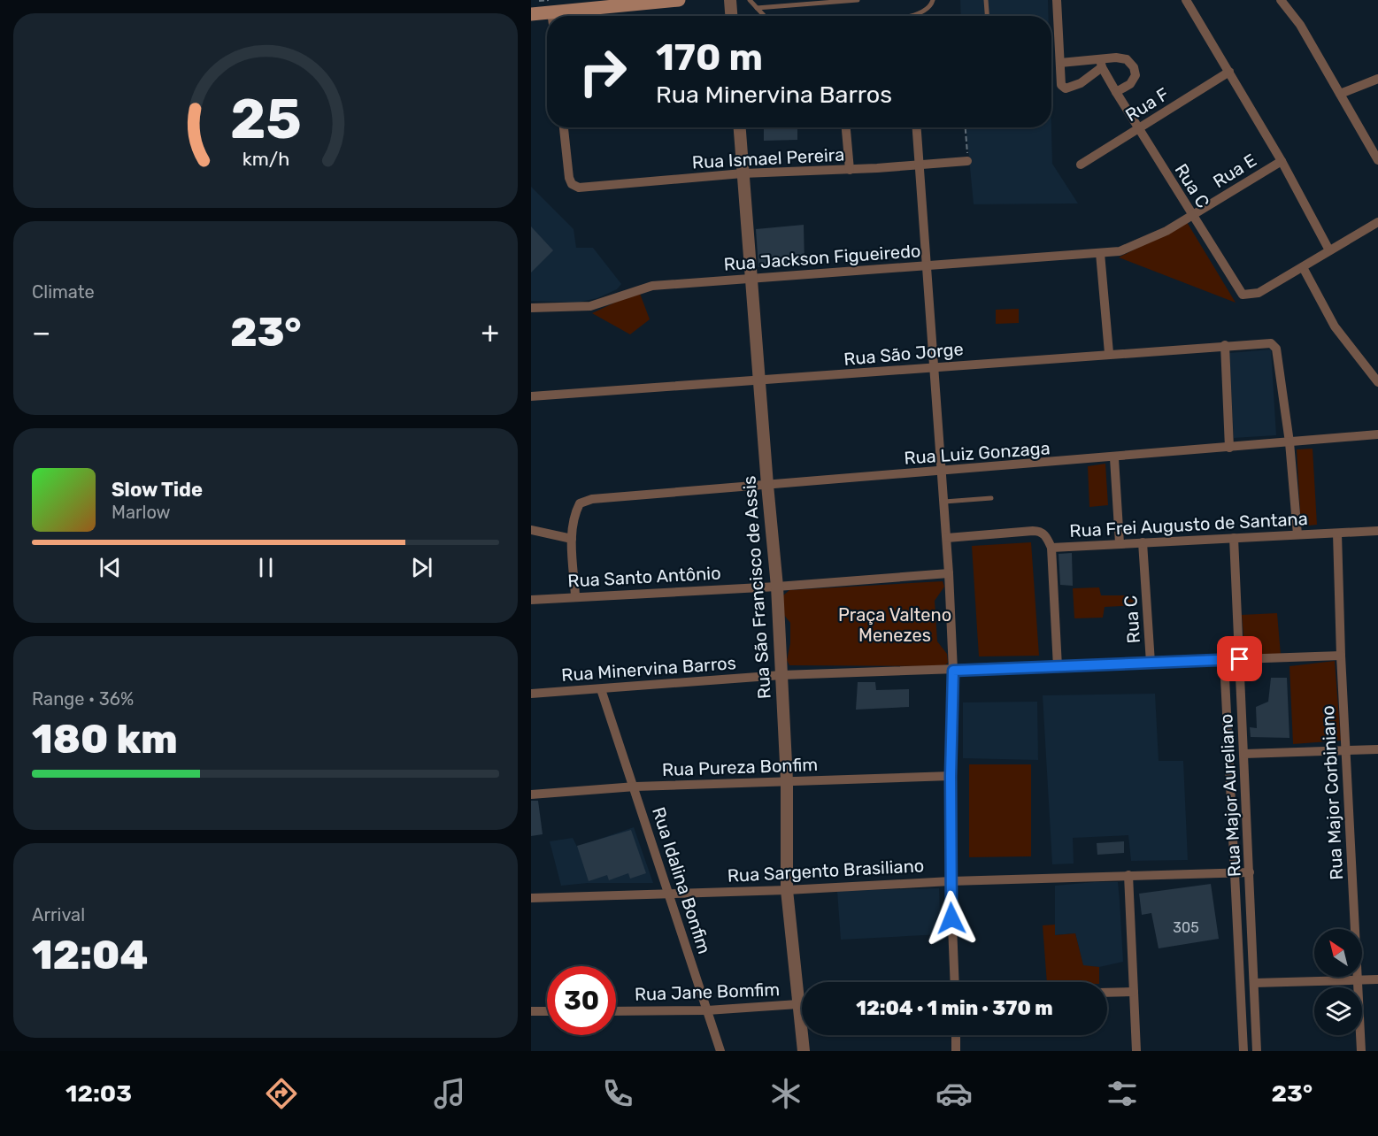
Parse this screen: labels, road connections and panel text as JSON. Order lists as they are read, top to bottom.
{
  "streets": {
    "street": [
      "Rua F",
      "Rua Ismael Pereira",
      "Rua E",
      "Rua C",
      "Rua Jackson Figueiredo",
      "Rua São Jorge",
      "Rua Luiz Gonzaga",
      "Rua Frei Augusto de Santana",
      "Rua Santo Antônio",
      "Rua São Francisco de Assis",
      "Rua Minervina Barros",
      "Rua Pureza Bonfim",
      "Rua Major Corbiniano",
      "Rua Major Aureliano",
      "Rua Sargento Brasiliano",
      "Rua Idalina Bonfim",
      "Rua Jane Bomfim"
    ]
  },
  "crossings": [
    ["Rua F", "Rua C"],
    ["Rua Ismael Pereira", "Rua São Francisco de Assis"],
    ["Rua E", "Rua C"],
    ["Rua E", "Rua Jackson Figueiredo"],
    ["Rua C", "Rua Frei Augusto de Santana"],
    ["Rua C", "Rua Minervina Barros"],
    ["Rua Jackson Figueiredo", "Rua São Francisco de Assis"],
    ["Rua São Jorge", "Rua Luiz Gonzaga"],
    ["Rua São Jorge", "Rua São Francisco de Assis"],
    ["Rua Luiz Gonzaga", "Rua São Francisco de Assis"],
    ["Rua Frei Augusto de Santana", "Rua Major Corbiniano"],
    ["Rua Frei Augusto de Santana", "Rua Major Aureliano"],
    ["Rua Santo Antônio", "Rua São Francisco de Assis"],
    ["Rua São Francisco de Assis", "Rua Minervina Barros"],
    ["Rua São Francisco de Assis", "Rua Pureza Bonfim"],
    ["Rua São Francisco de Assis", "Rua Sargento Brasiliano"],
    ["Rua Minervina Barros", "Rua Major Corbiniano"],
    ["Rua Minervina Barros", "Rua Major Aureliano"],
    ["Rua Minervina Barros", "Rua Idalina Bonfim"],
    ["Rua Pureza Bonfim", "Rua Idalina Bonfim"],
    ["Rua Major Aureliano", "Rua Sargento Brasiliano"],
    ["Rua Sargento Brasiliano", "Rua Idalina Bonfim"],
    ["Rua Idalina Bonfim", "Rua Jane Bomfim"]
  ],
  "parks": ["Praça Valteno Menezes"],
  "house_numbers": ["305"],
  "north": "top left",
  "page": {
    "turn": ["170 m", "Rua Minervina Barros"],
    "tile": [
      "Climate",
      ["Range · 36%", "180 km"],
      ["Arrival", "12:04"]
    ],
    "heat": ["−", "23°", "+"],
    "song": ["Slow Tide", "Marlow"],
    "limit": "30",
    "trip": "12:04 · 1 min · 370 m",
    "tabs": ["12:03", "23°"],
    "gauge": ["25", "km/h"]
  }
}
